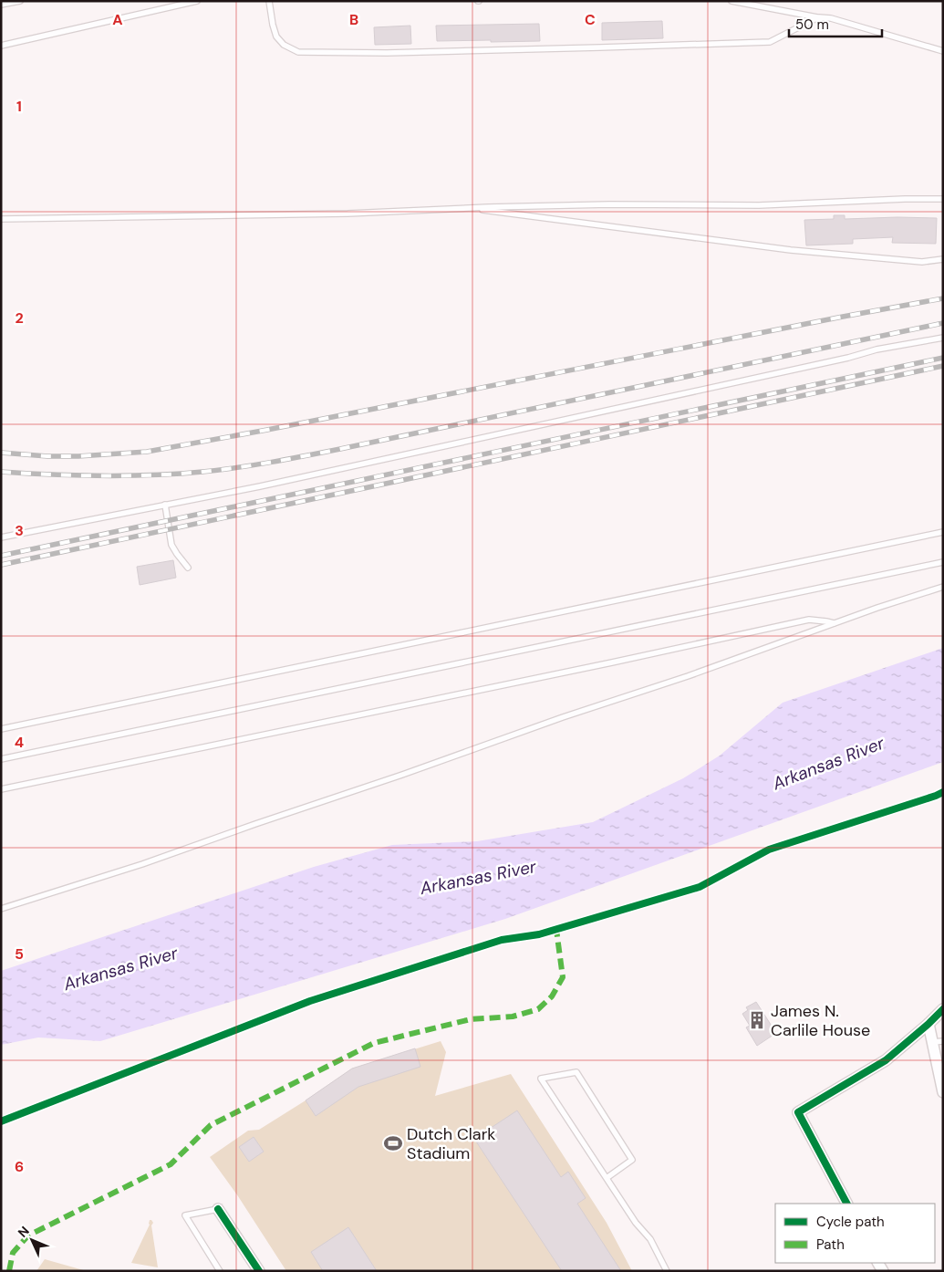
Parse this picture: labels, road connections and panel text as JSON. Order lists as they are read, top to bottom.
{
  "water": ["Arkansas River"],
  "places": {
    "building": ["James N. Carlile House"],
    "sports": ["Dutch Clark Stadium"]
  },
  "legend": ["Cycle path", "Path"],
  "scale_bar": "50 m",
  "north": "top left",
  "grid": {
    "columns": ["A", "B", "C"],
    "rows": [
      "1",
      "2",
      "3",
      "4",
      "5",
      "6"
    ]
  }
}
